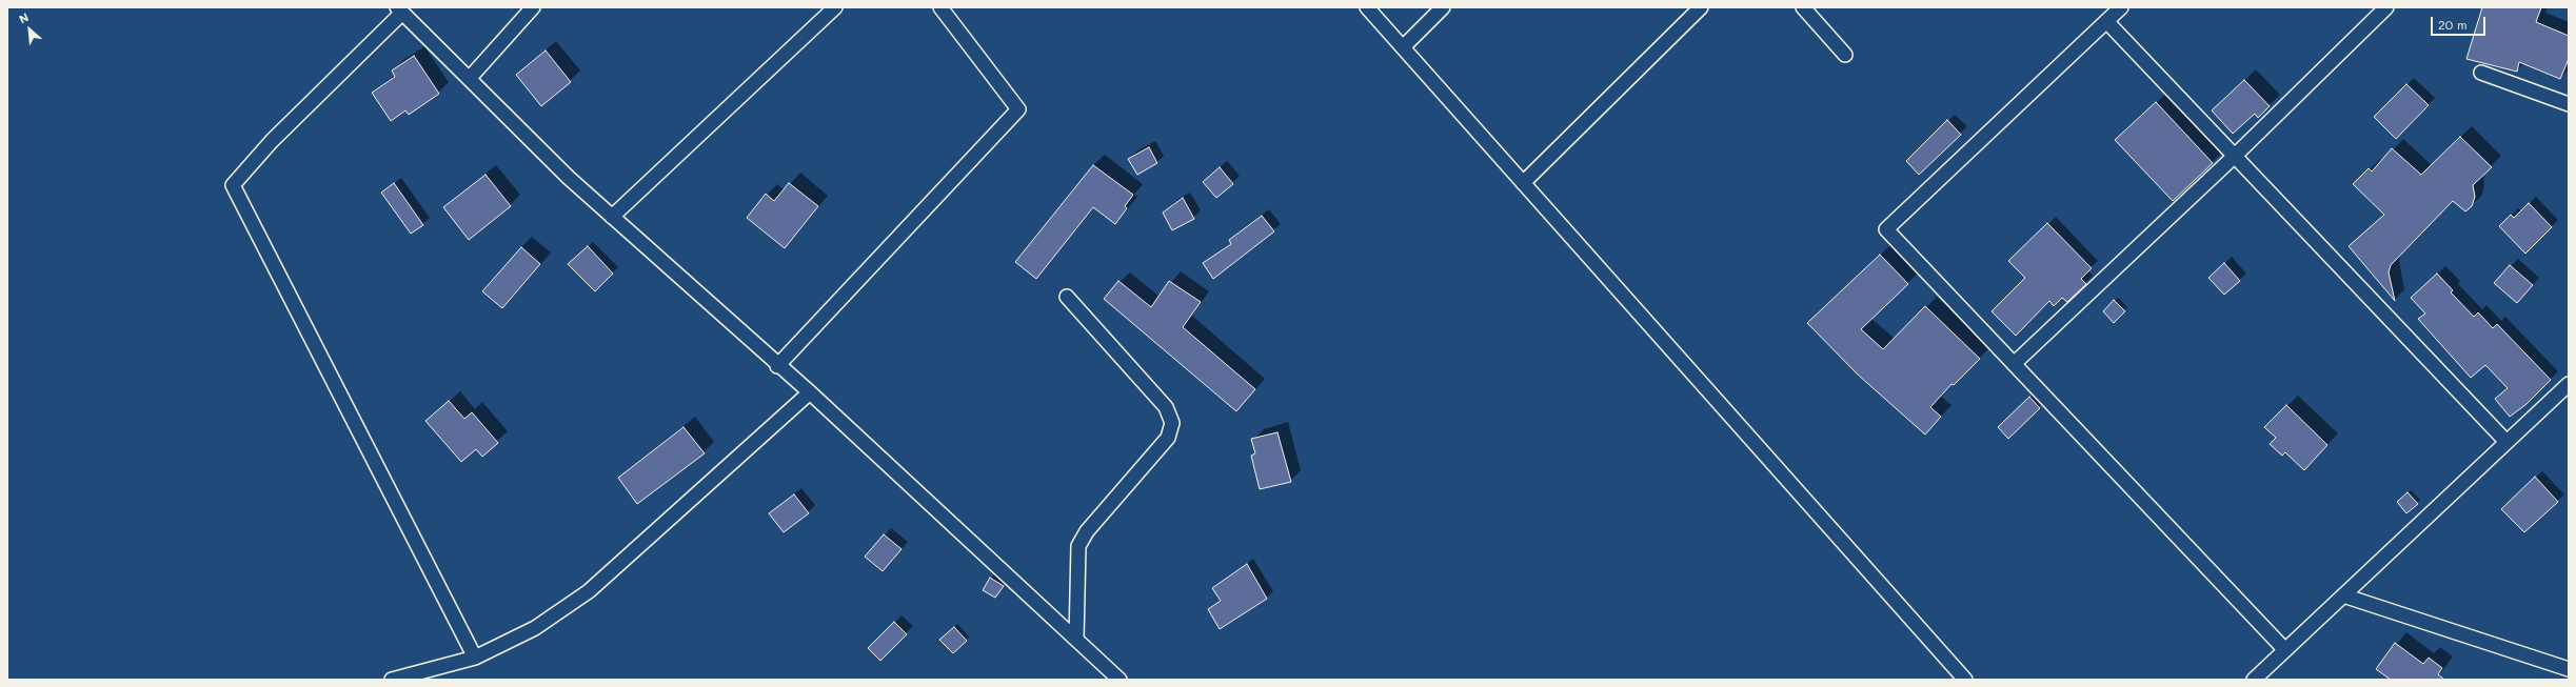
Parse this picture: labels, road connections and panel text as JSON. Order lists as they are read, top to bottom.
{
  "scale_bar": "20 m",
  "north": "top left"
}
